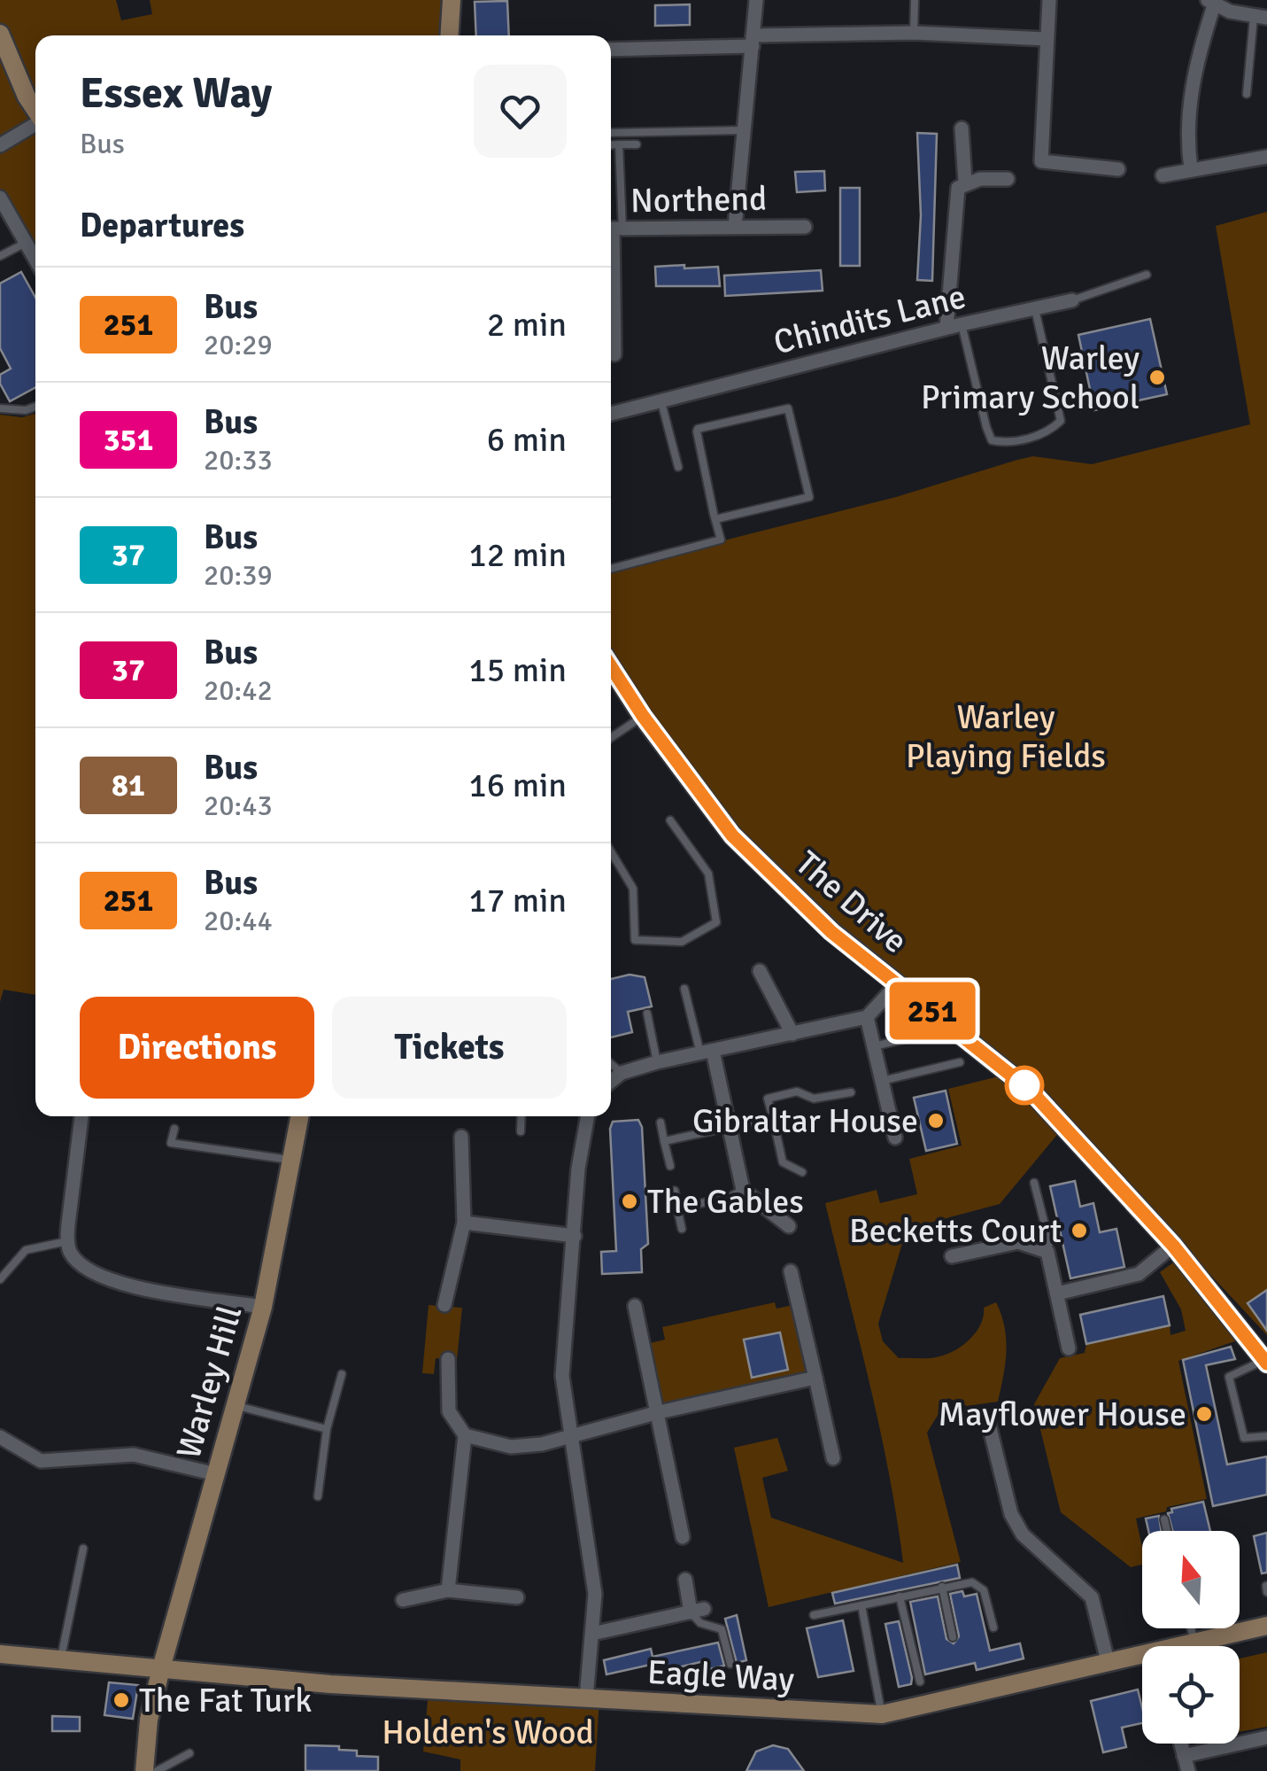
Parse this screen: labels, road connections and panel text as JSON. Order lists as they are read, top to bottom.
{
  "streets": {
    "street": [
      "Northend",
      "Chindits Lane",
      "The Drive",
      "Warley Hill",
      "Eagle Way"
    ]
  },
  "crossings": [
    ["Warley Hill", "Eagle Way"]
  ],
  "parks": ["Warley Playing Fields", "Holden's Wood"],
  "places": [
    "Warley Primary School",
    "Gibraltar House",
    "The Gables",
    "Becketts Court",
    "Mayflower House",
    "The Fat Turk"
  ],
  "lines": ["bus line 251"],
  "north": "top",
  "page": {
    "on_map": "251",
    "heading": [
      ["Essex Way", "Bus"],
      "Departures"
    ],
    "list": [
      {
        "mark": "251",
        "name": "Bus",
        "note": "20:29",
        "value": "2 min"
      },
      {
        "mark": "351",
        "name": "Bus",
        "note": "20:33",
        "value": "6 min"
      },
      {
        "mark": "37",
        "name": "Bus",
        "note": "20:39",
        "value": "12 min"
      },
      {
        "mark": "37",
        "name": "Bus",
        "note": "20:42",
        "value": "15 min"
      },
      {
        "mark": "81",
        "name": "Bus",
        "note": "20:43",
        "value": "16 min"
      },
      {
        "mark": "251",
        "name": "Bus",
        "note": "20:44",
        "value": "17 min"
      }
    ],
    "buttons": ["Directions", "Tickets"]
  }
}
